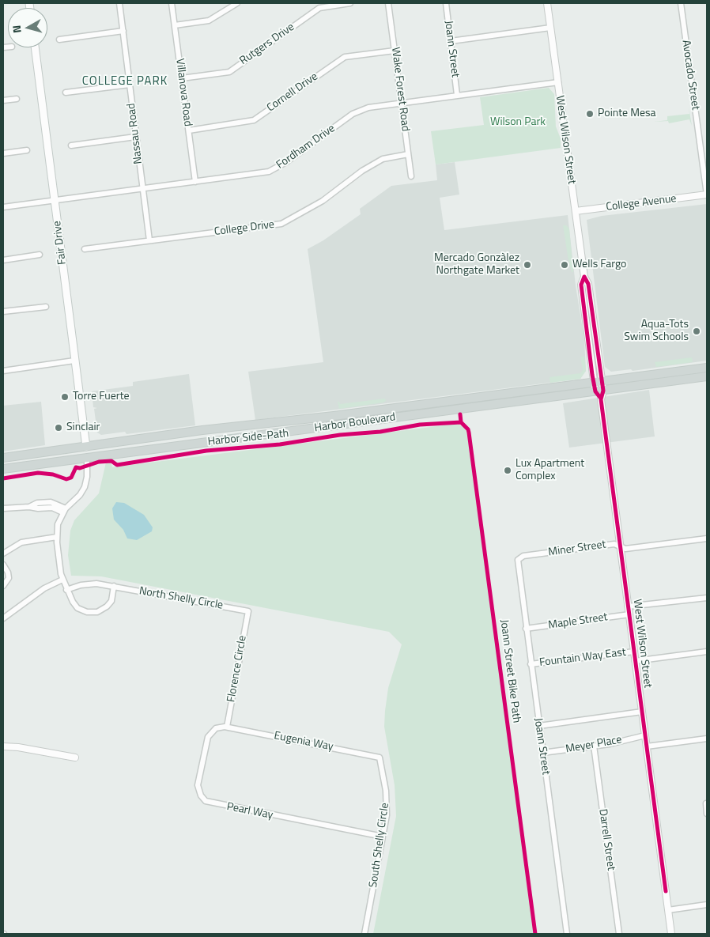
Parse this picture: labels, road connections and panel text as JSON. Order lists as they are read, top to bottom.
{
  "streets": {
    "main road": ["Fair Drive", "Harbor Boulevard"],
    "street": [
      "Rutgers Drive",
      "Joann Street",
      "Avocado Street",
      "Wake Forest Road",
      "Villanova Road",
      "Cornell Drive",
      "Nassau Road",
      "West Wilson Street",
      "Fordham Drive",
      "College Avenue",
      "College Drive",
      "Miner Street",
      "North Shelly Circle",
      "Maple Street",
      "Fountain Way East",
      "Florence Circle",
      "Eugenia Way",
      "Meyer Place",
      "Pearl Way",
      "Darrell Street",
      "South Shelly Circle"
    ],
    "cycle path": ["Harbor Side-Path", "Joann Street Bike Path"]
  },
  "crossings": [
    ["Rutgers Drive", "Villanova Road"],
    ["Joann Street", "Fordham Drive"],
    ["Joann Street", "Miner Street"],
    ["Joann Street", "Maple Street"],
    ["Joann Street", "Fountain Way East"],
    ["Joann Street", "Meyer Place"],
    ["Avocado Street", "College Avenue"],
    ["Wake Forest Road", "Cornell Drive"],
    ["Wake Forest Road", "Fordham Drive"],
    ["Wake Forest Road", "College Drive"],
    ["Villanova Road", "Cornell Drive"],
    ["Villanova Road", "Fordham Drive"],
    ["Nassau Road", "Fordham Drive"],
    ["Nassau Road", "College Drive"],
    ["West Wilson Street", "Fordham Drive"],
    ["West Wilson Street", "College Avenue"],
    ["West Wilson Street", "Harbor Boulevard"],
    ["West Wilson Street", "Miner Street"],
    ["West Wilson Street", "Maple Street"],
    ["West Wilson Street", "Fountain Way East"],
    ["West Wilson Street", "Meyer Place"],
    ["Fordham Drive", "Fair Drive"],
    ["Fair Drive", "Harbor Boulevard"],
    ["North Shelly Circle", "Florence Circle"],
    ["Florence Circle", "Eugenia Way"],
    ["Florence Circle", "Pearl Way"],
    ["Eugenia Way", "Pearl Way"],
    ["Eugenia Way", "South Shelly Circle"],
    ["Meyer Place", "Darrell Street"],
    ["Pearl Way", "South Shelly Circle"]
  ],
  "districts": ["COLLEGE PARK"],
  "parks": ["Wilson Park"],
  "places": [
    "Pointe Mesa",
    "Mercado Gonzàlez Northgate Market",
    "Wells Fargo",
    "Aqua-Tots Swim Schools",
    "Torre Fuerte",
    "Sinclair",
    "Lux Apartment Complex"
  ],
  "north": "left"
}
